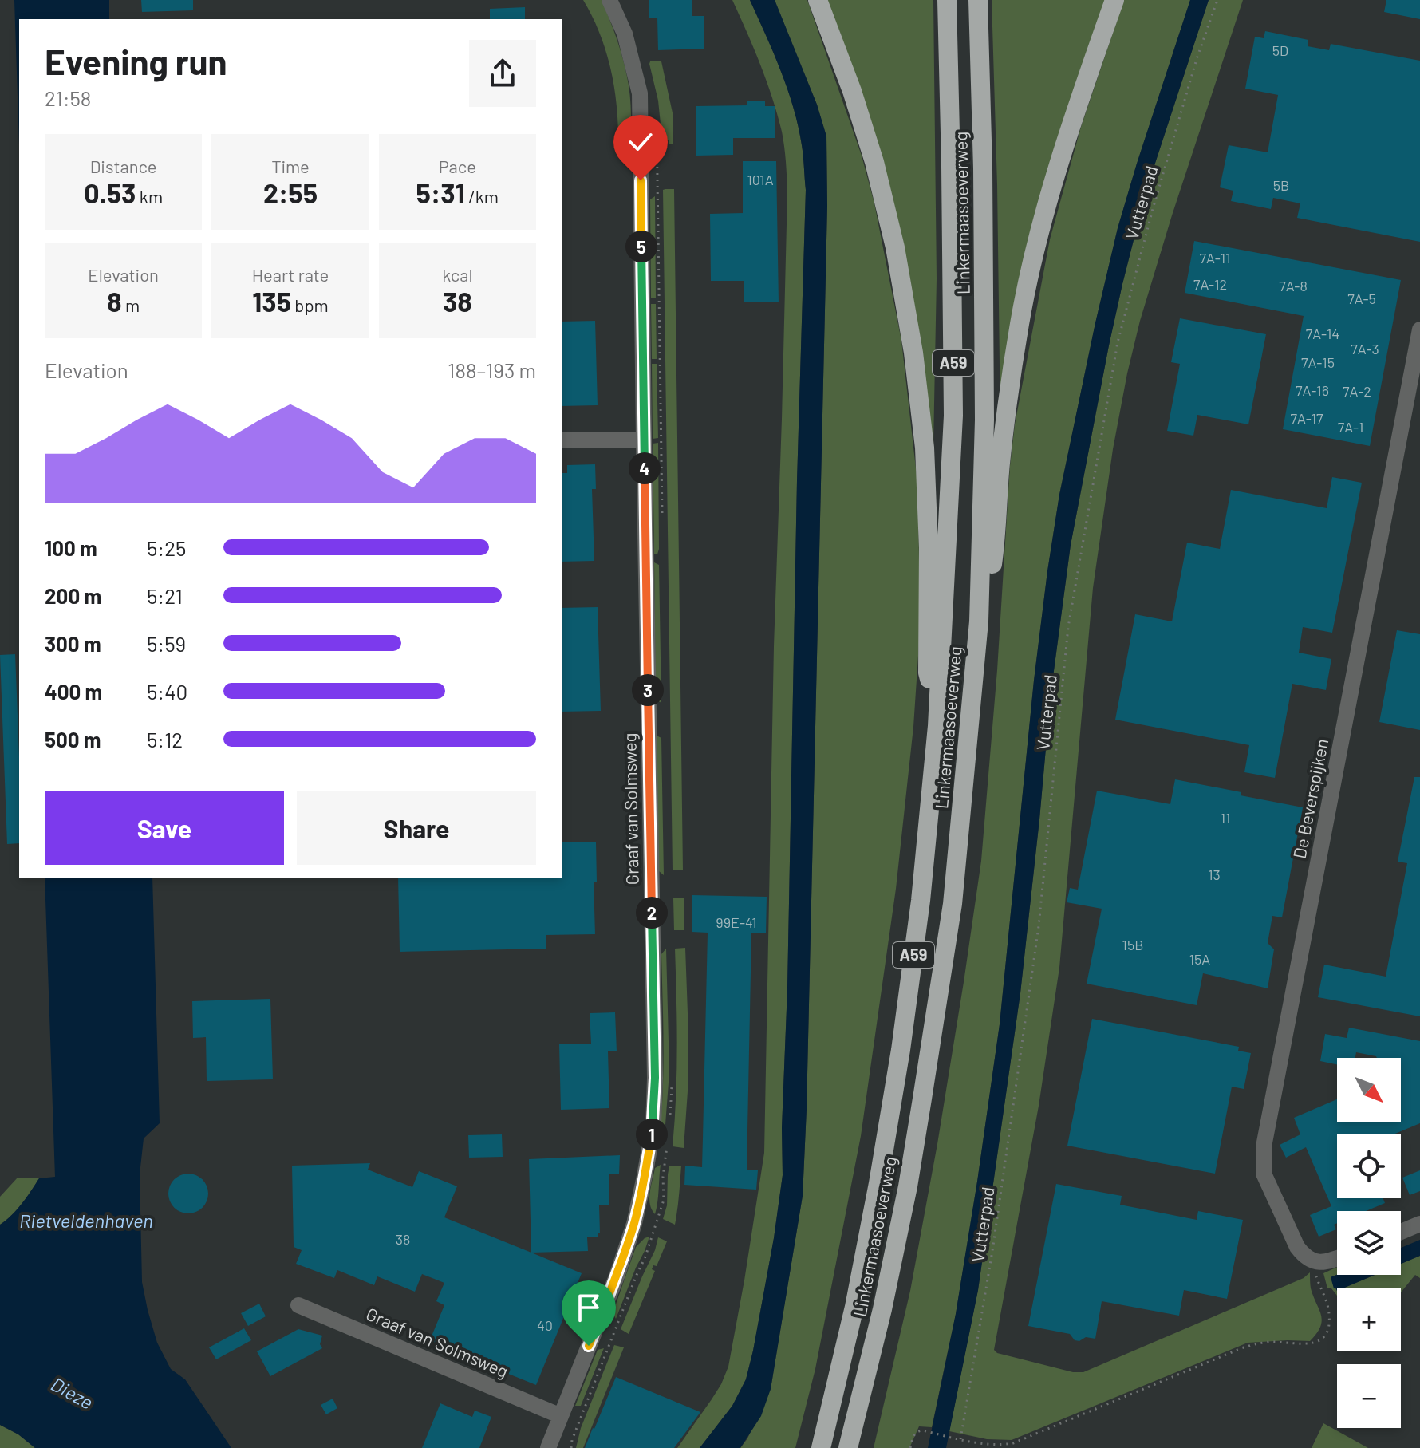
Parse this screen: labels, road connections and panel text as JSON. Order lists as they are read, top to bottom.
{
  "streets": {
    "highway": ["Linkermaasoeverweg", "A59"],
    "street": ["De Beverspijken", "Graaf van Solmsweg"],
    "path": ["Vutterpad"]
  },
  "crossings": [
    ["Linkermaasoeverweg", "A59"]
  ],
  "water": ["Rietveldenhaven", "Dieze"],
  "house_numbers": [
    "5D",
    "101A",
    "5B",
    "7A-11",
    "7A-12",
    "7A-8",
    "7A-5",
    "7A-14",
    "7A-3",
    "7A-15",
    "7A-16",
    "7A-2",
    "7A-17",
    "7A-1",
    "11",
    "13",
    "99E-41",
    "15B",
    "15A",
    "38",
    "40"
  ],
  "north": "bottom right",
  "page": {
    "heading": ["Evening run", "21:58"],
    "stats": [
      ["Distance", "0.53 km"],
      ["Time", "2:55"],
      ["Pace", "5:31 /km"],
      ["Elevation", "8 m"],
      ["Heart rate", "135 bpm"],
      ["kcal", "38"]
    ],
    "pins": [
      "5",
      "4",
      "3",
      "2",
      "1"
    ],
    "chart": ["Elevation", "188–193 m"],
    "list": [
      {
        "name": "100 m",
        "note": "5:25"
      },
      {
        "name": "200 m",
        "note": "5:21"
      },
      {
        "name": "300 m",
        "note": "5:59"
      },
      {
        "name": "400 m",
        "note": "5:40"
      },
      {
        "name": "500 m",
        "note": "5:12"
      }
    ],
    "buttons": ["Save", "Share"],
    "map_buttons": ["+", "−"]
  }
}
